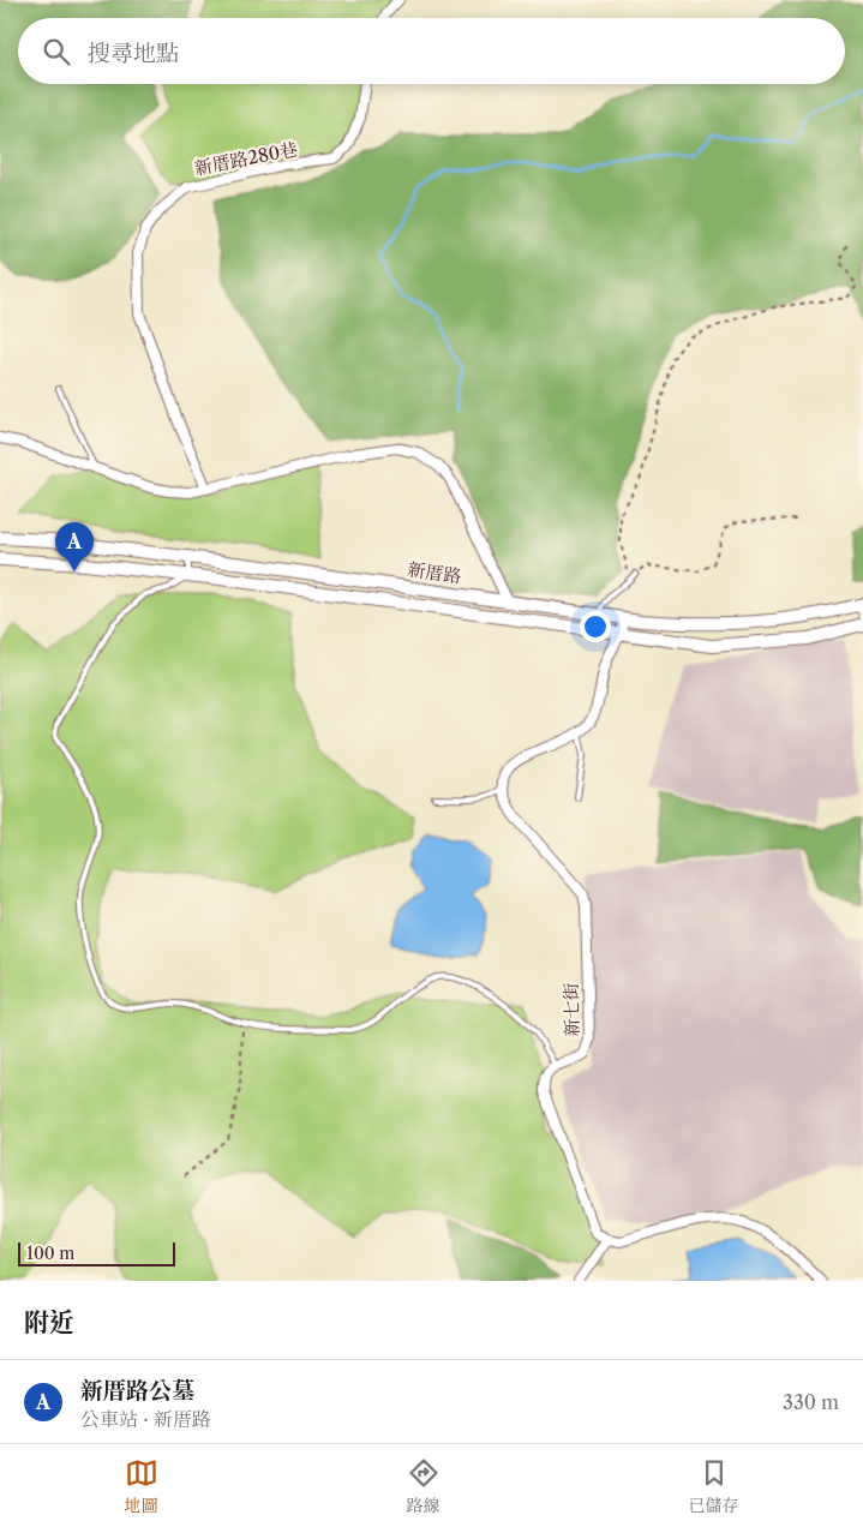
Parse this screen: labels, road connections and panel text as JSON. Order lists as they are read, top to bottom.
{
  "streets": {
    "street": ["新厝路280巷", "新厝路", "新七街"]
  },
  "scale_bar": "100 m",
  "page": {
    "search": "搜尋地點",
    "pins": "A",
    "scale": "100 m",
    "heading": "附近",
    "list": [
      {
        "mark": "A",
        "name": "新厝路公墓",
        "note": "公車站 · 新厝路",
        "value": "330 m"
      }
    ],
    "nav": ["地圖", "路線", "已儲存"]
  }
}
